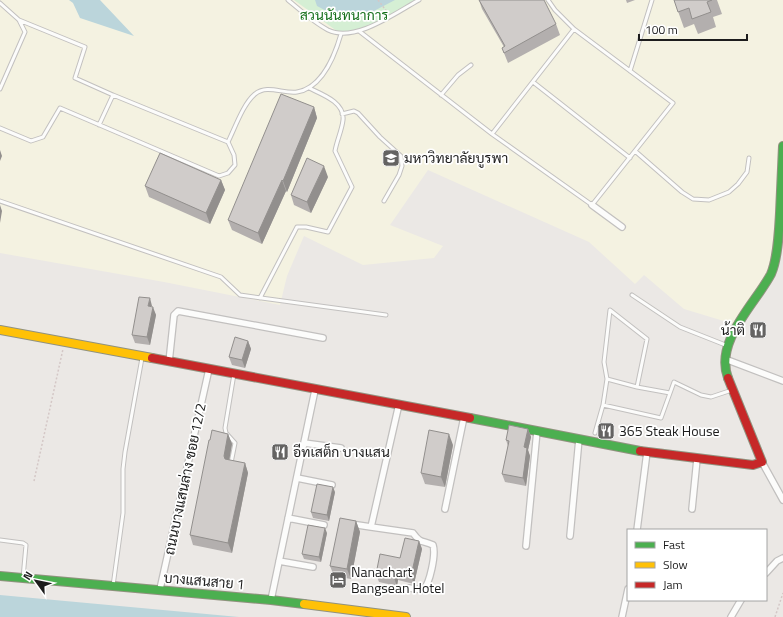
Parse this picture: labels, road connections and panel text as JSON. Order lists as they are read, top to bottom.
{
  "streets": {
    "street": ["ถนนบางแสนล่าง ซอย 12/2", "บางแสนสาย 1"]
  },
  "crossings": [
    ["ถนนบางแสนล่าง ซอย 12/2", "บางแสนสาย 1"]
  ],
  "parks": ["สวนนันทนาการ"],
  "places": {
    "school or university": ["มหาวิทยาลัยบูรพา"],
    "restaurant": ["น้าติ", "365 Steak House", "อีทเสต็ก บางแสน"],
    "hotel": ["Nanachart Bangsean Hotel"]
  },
  "legend": ["Fast", "Slow", "Jam"],
  "scale_bar": "100 m",
  "north": "top left"
}
